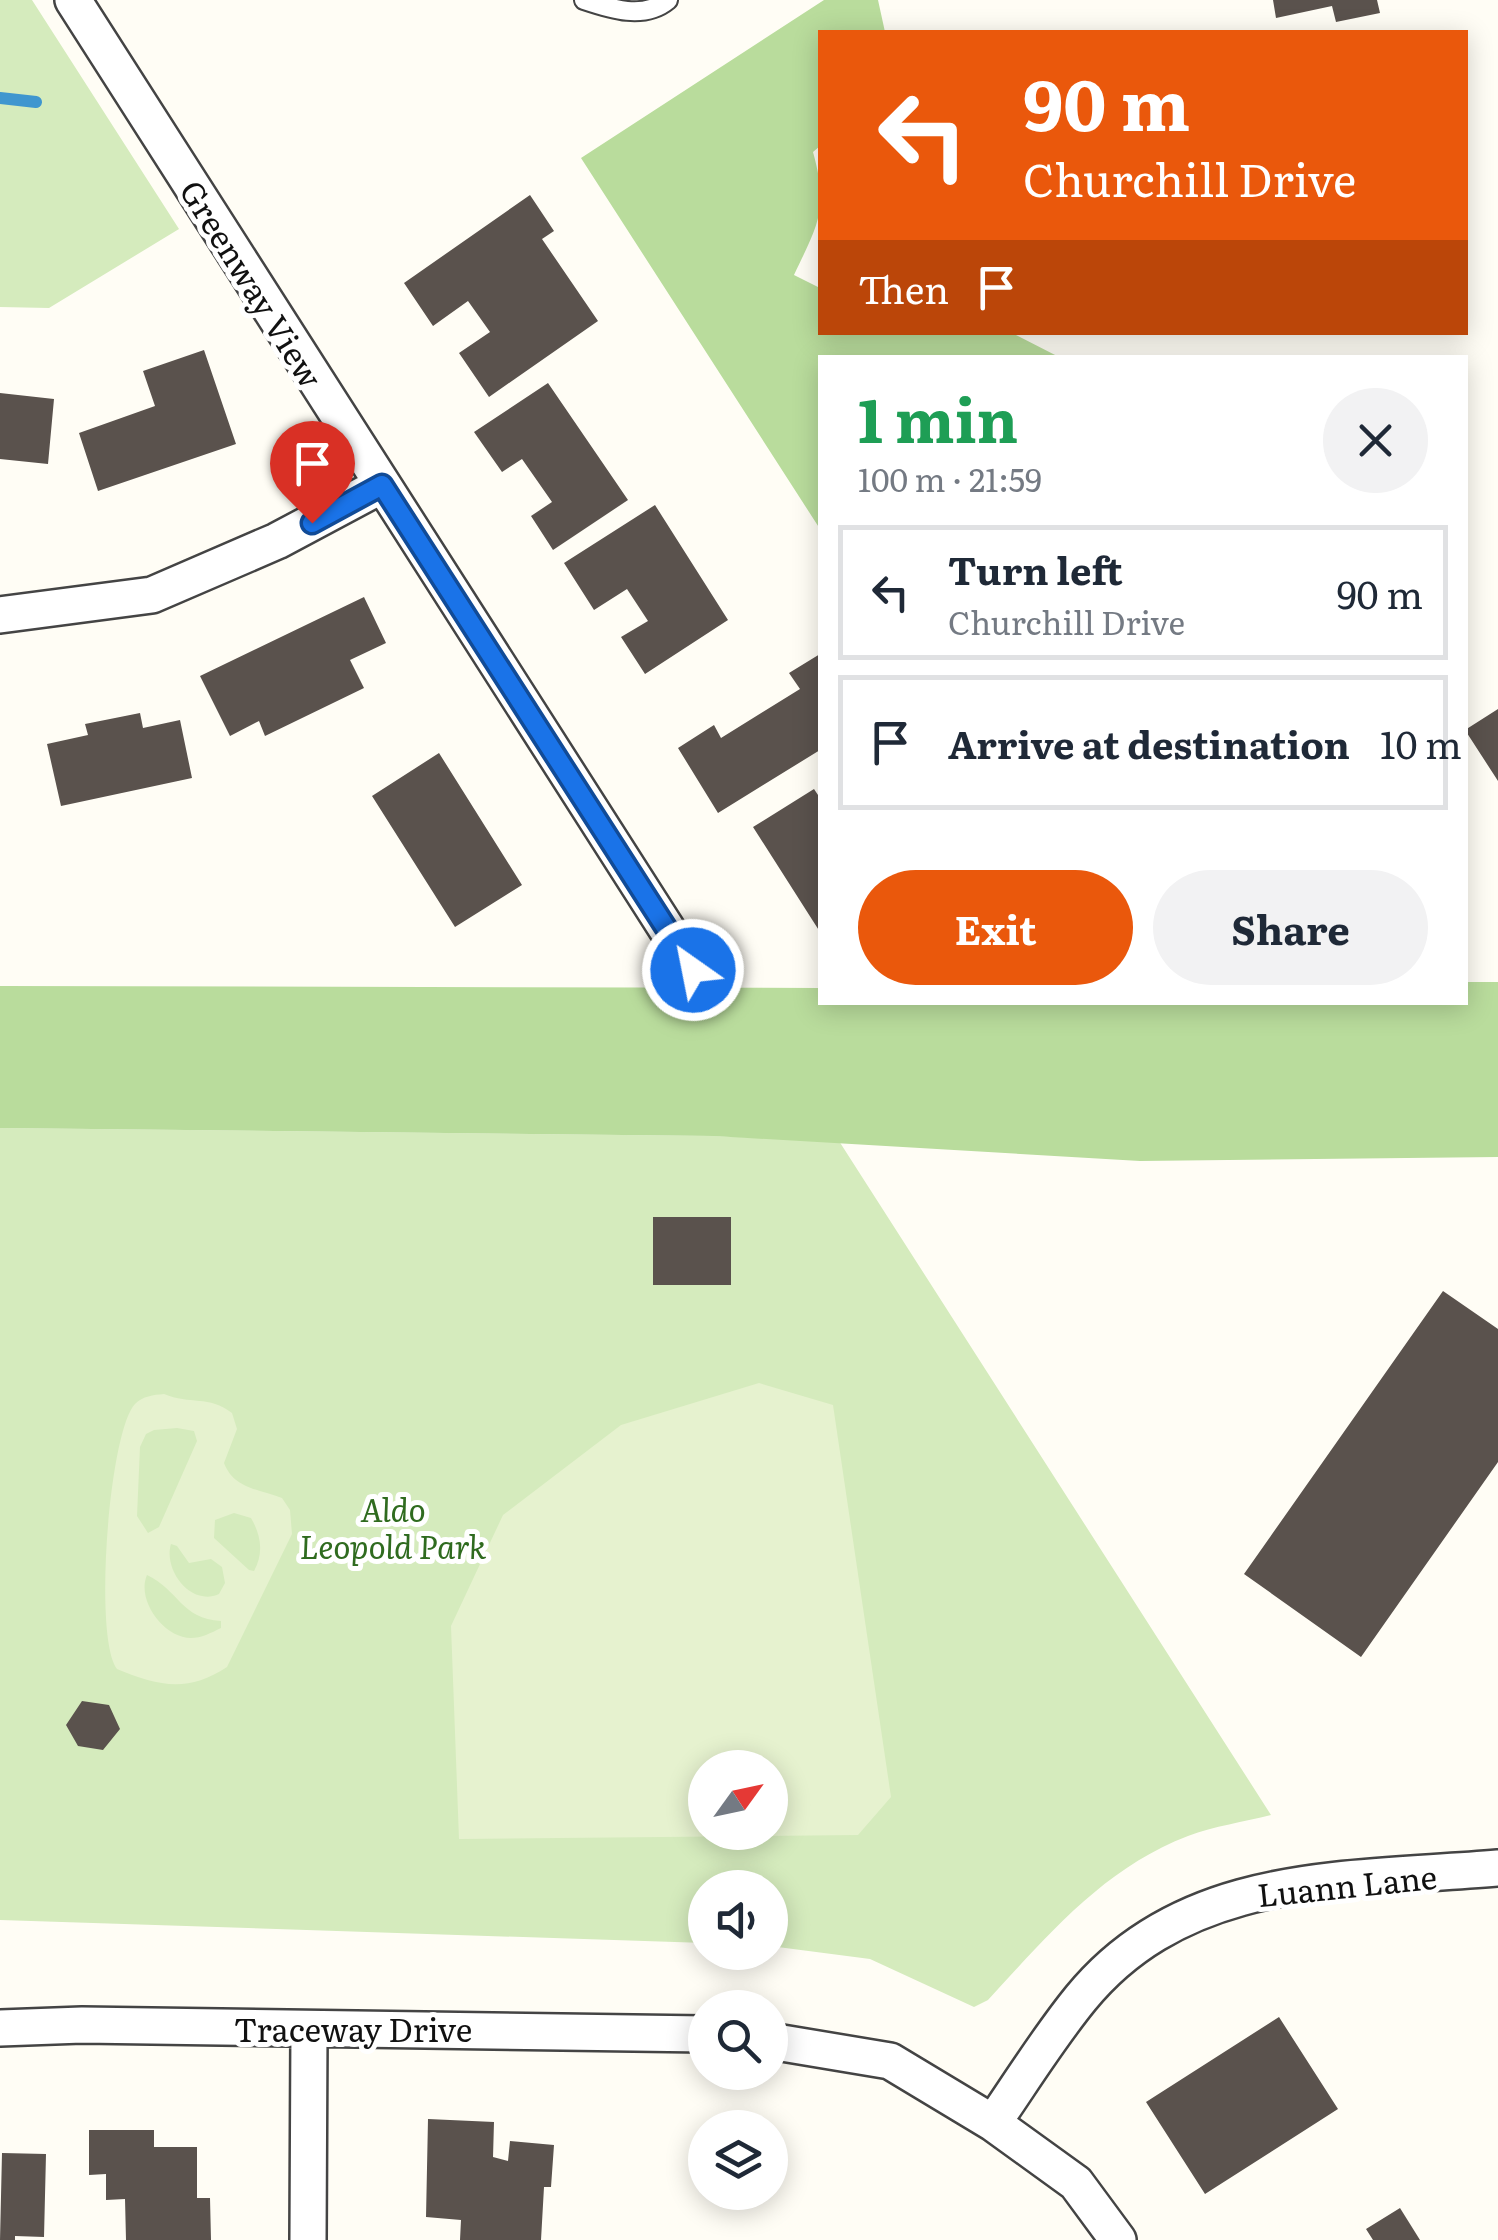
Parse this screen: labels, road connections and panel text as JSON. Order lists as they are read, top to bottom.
{
  "streets": {
    "street": ["Greenway View", "Luann Lane", "Traceway Drive"]
  },
  "parks": ["Aldo Leopold Park"],
  "north": "top right",
  "page": {
    "turn": ["90 m", "Churchill Drive"],
    "then": "Then",
    "heading": ["1 min", "100 m · 21:59"],
    "list": [
      {
        "name": "Turn left",
        "note": "Churchill Drive",
        "value": "90 m"
      },
      {
        "name": "Arrive at destination",
        "value": "10 m"
      }
    ],
    "buttons": ["Exit", "Share"]
  }
}
